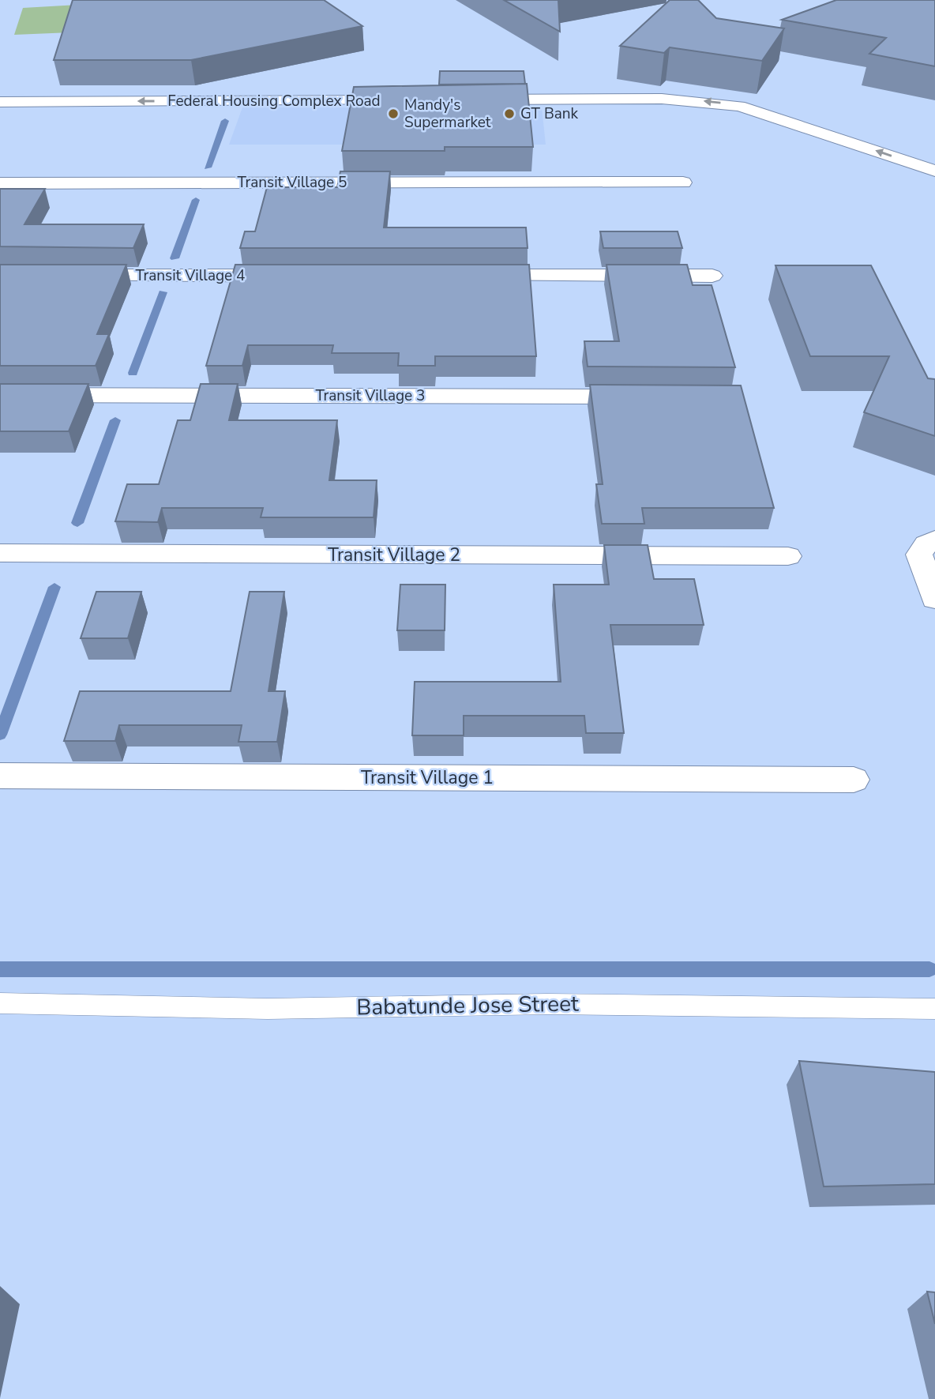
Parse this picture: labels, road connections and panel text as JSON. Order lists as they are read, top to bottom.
{
  "streets": {
    "street": [
      "Federal Housing Complex Road",
      "Transit Village 5",
      "Transit Village 4",
      "Transit Village 3",
      "Transit Village 2",
      "Transit Village 1"
    ],
    "lane": ["Babatunde Jose Street"]
  },
  "one_way": ["Federal Housing Complex Road"],
  "places": ["Mandy's Supermarket", "GT Bank"]
}
